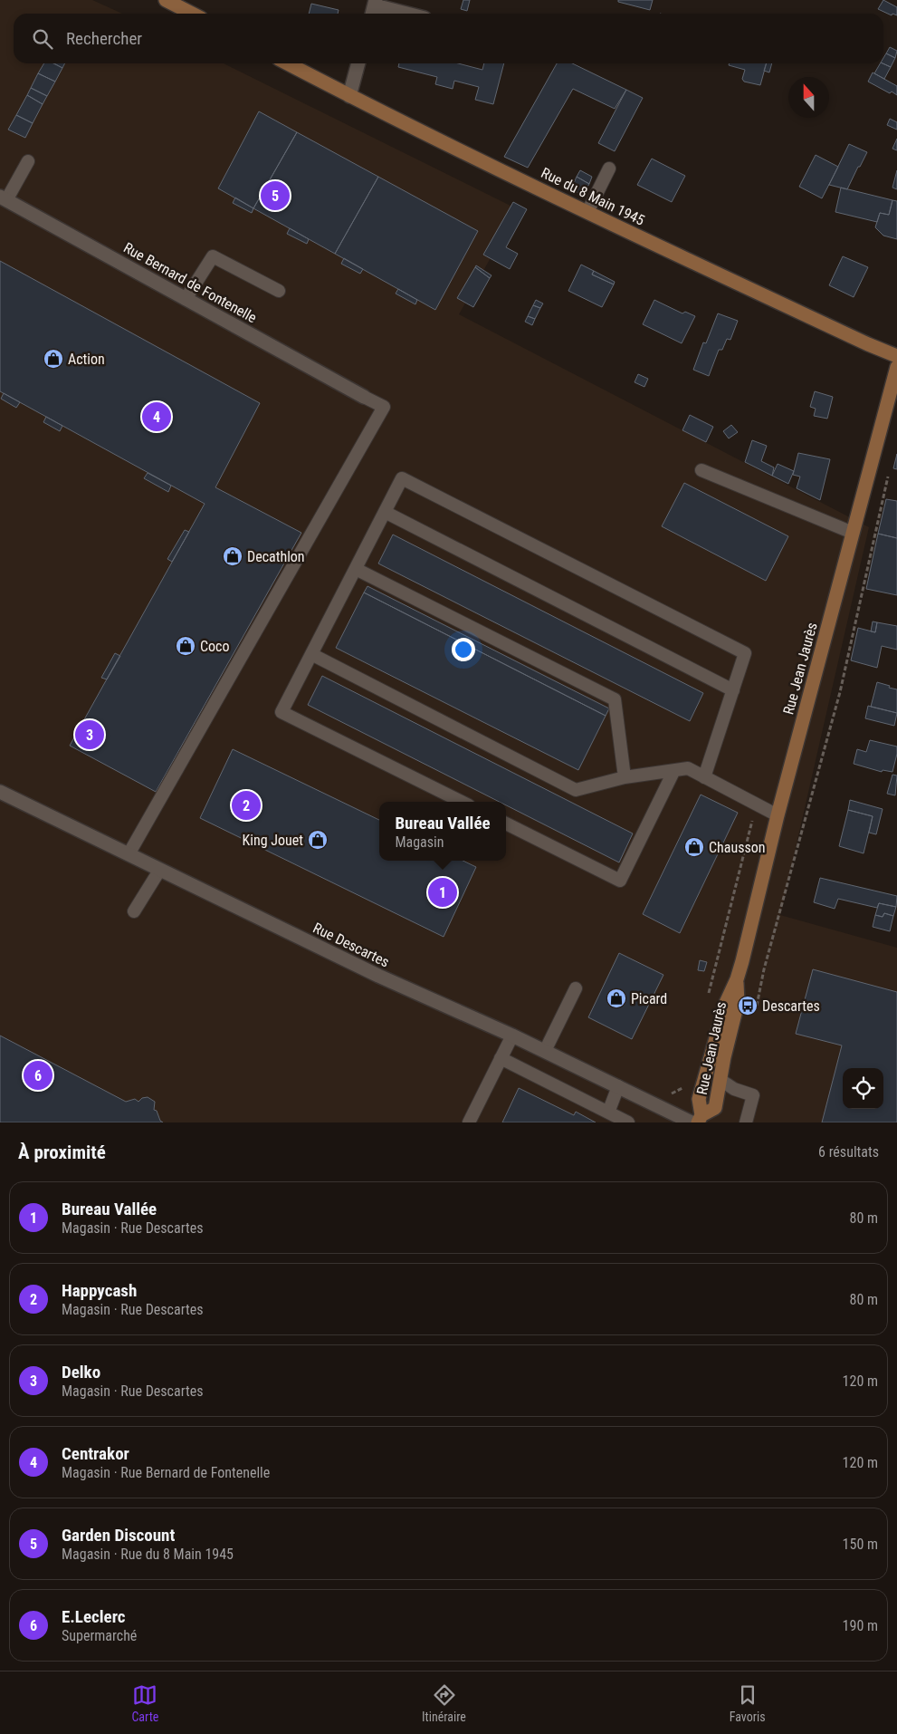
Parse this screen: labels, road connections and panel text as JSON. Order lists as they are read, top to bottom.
{
  "streets": {
    "main road": ["Rue du 8 Main 1945", "Rue Jean Jaurès"],
    "street": ["Rue Bernard de Fontenelle", "Rue Descartes"]
  },
  "crossings": [
    ["Rue Jean Jaurès", "Rue Descartes"]
  ],
  "places": {
    "shop": [
      "Action",
      "Decathlon",
      "Coco",
      "King Jouet",
      "Chausson",
      "Picard"
    ],
    "bus stop": ["Descartes"]
  },
  "north": "top",
  "page": {
    "search": "Rechercher",
    "pins": [
      "5",
      "4",
      "3",
      "2",
      "1",
      "6"
    ],
    "popup": ["Bureau Vallée", "Magasin"],
    "heading": ["À proximité", "6 résultats"],
    "list": [
      {
        "mark": "1",
        "name": "Bureau Vallée",
        "note": "Magasin · Rue Descartes",
        "value": "80 m"
      },
      {
        "mark": "2",
        "name": "Happycash",
        "note": "Magasin · Rue Descartes",
        "value": "80 m"
      },
      {
        "mark": "3",
        "name": "Delko",
        "note": "Magasin · Rue Descartes",
        "value": "120 m"
      },
      {
        "mark": "4",
        "name": "Centrakor",
        "note": "Magasin · Rue Bernard de Fontenelle",
        "value": "120 m"
      },
      {
        "mark": "5",
        "name": "Garden Discount",
        "note": "Magasin · Rue du 8 Main 1945",
        "value": "150 m"
      },
      {
        "mark": "6",
        "name": "E.Leclerc",
        "note": "Supermarché",
        "value": "190 m"
      }
    ],
    "nav": ["Carte", "Itinéraire", "Favoris"]
  }
}
